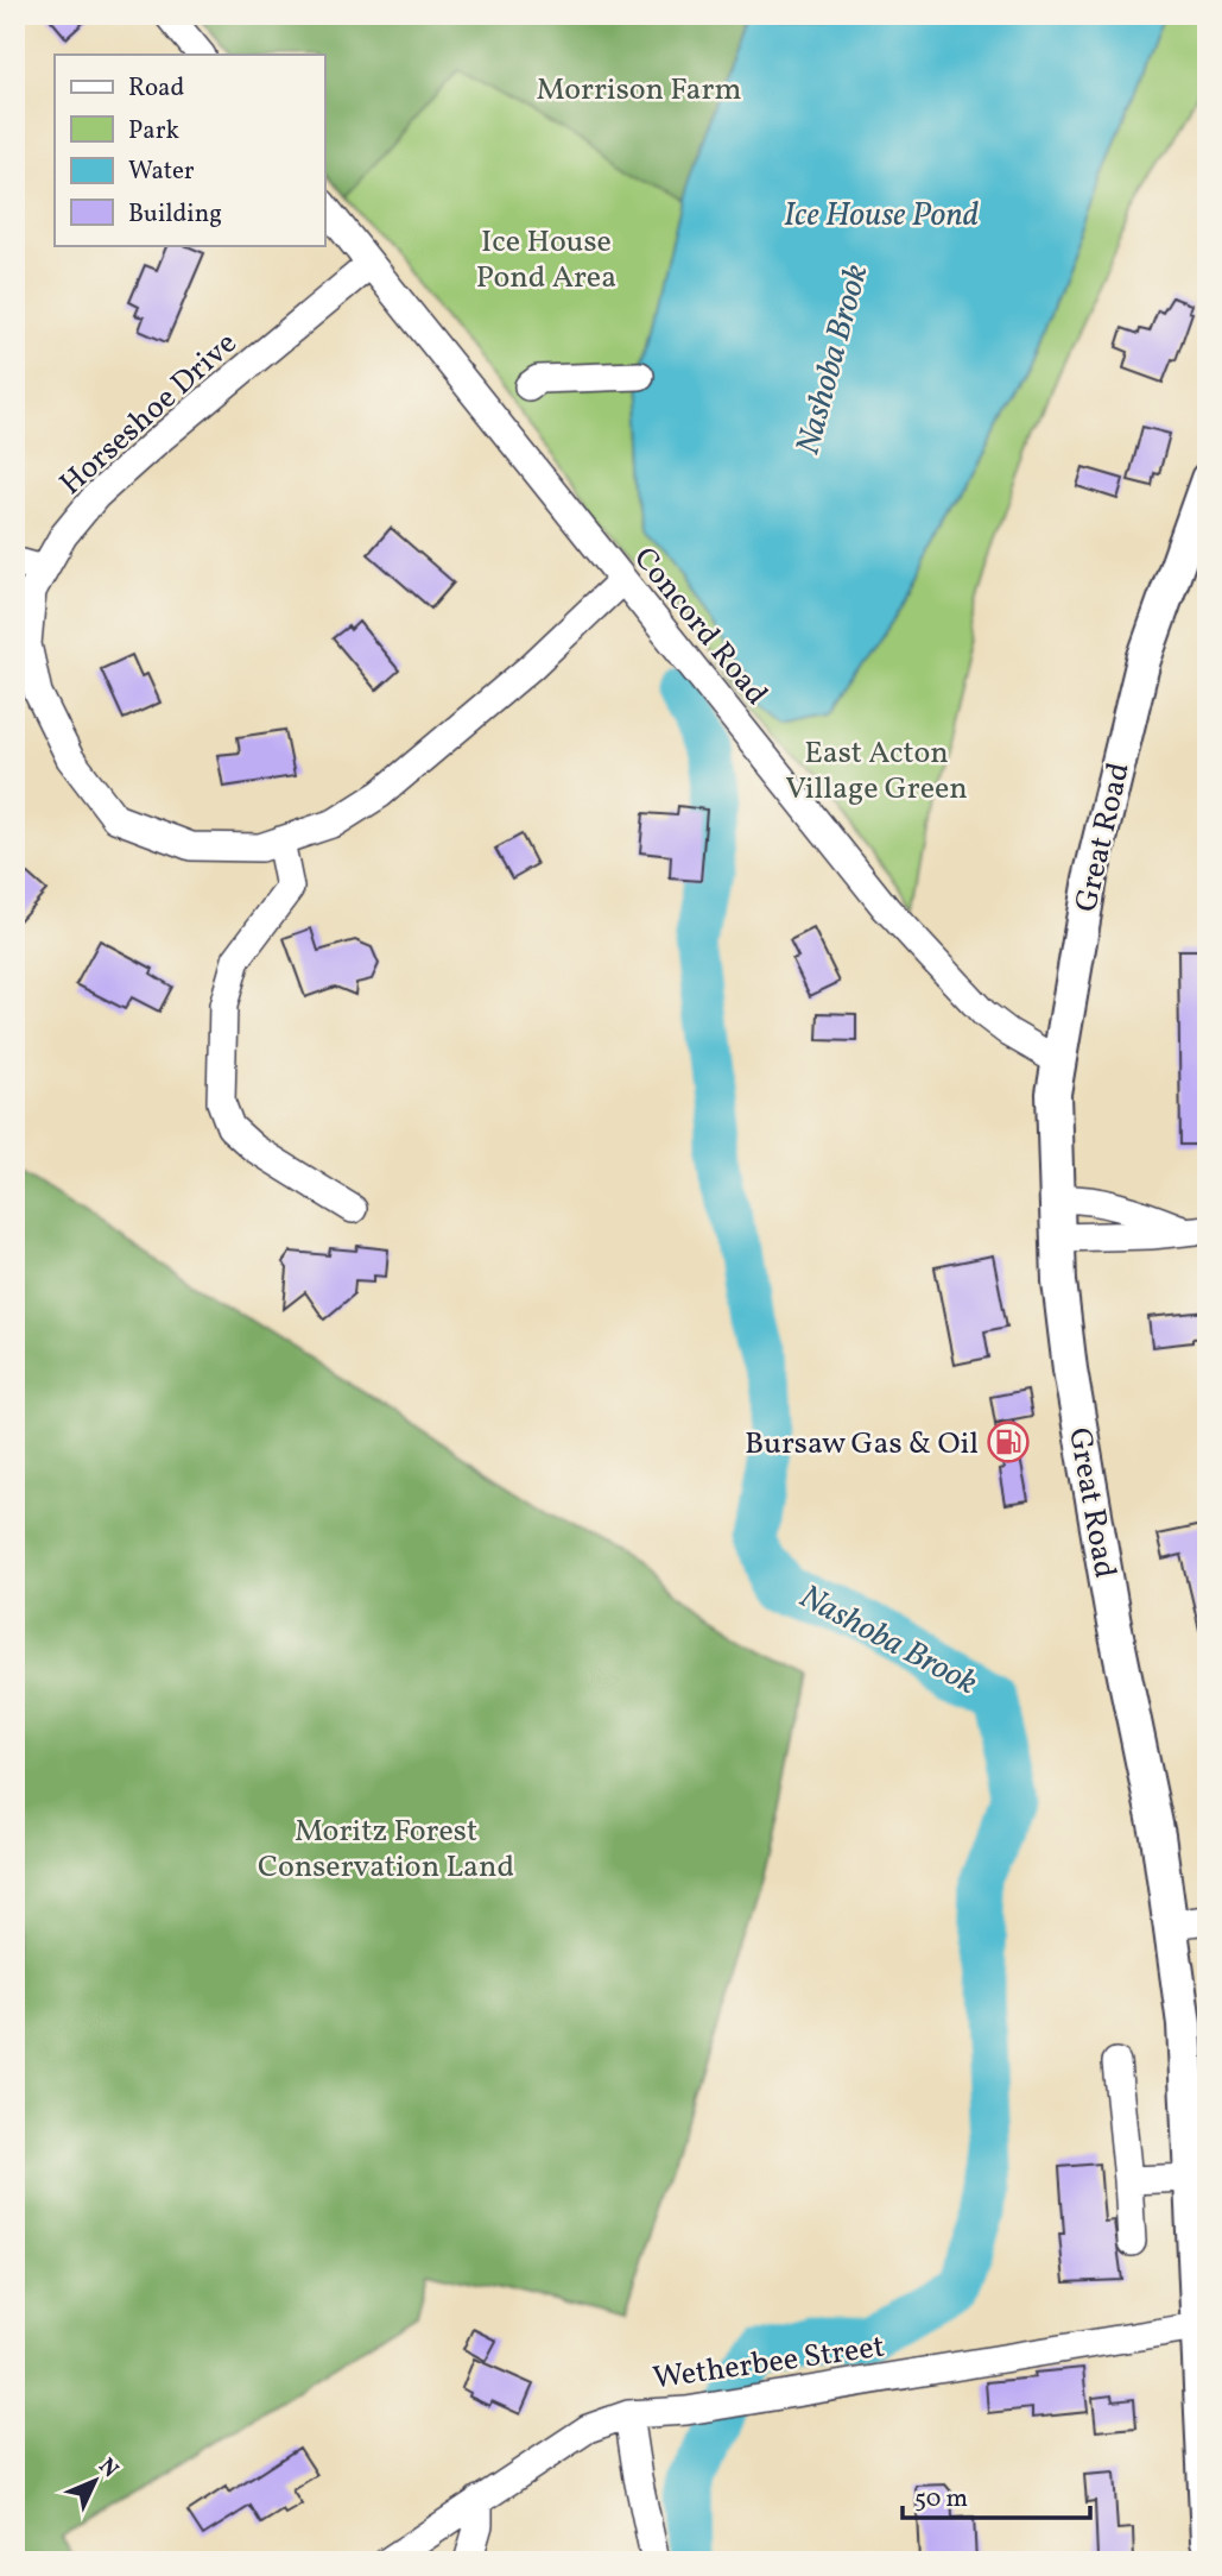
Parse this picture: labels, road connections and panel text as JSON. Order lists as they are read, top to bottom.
{
  "streets": {
    "main road": ["Great Road"],
    "street": ["Horseshoe Drive", "Concord Road", "Wetherbee Street"]
  },
  "crossings": [
    ["Horseshoe Drive", "Concord Road"],
    ["Concord Road", "Great Road"],
    ["Great Road", "Wetherbee Street"]
  ],
  "water": ["Ice House Pond", "Nashoba Brook"],
  "parks": [
    "Morrison Farm",
    "Ice House Pond Area",
    "East Acton Village Green",
    "Moritz Forest Conservation Land"
  ],
  "places": {
    "fuel station": ["Bursaw Gas & Oil"]
  },
  "legend": [
    "Road",
    "Park",
    "Water",
    "Building"
  ],
  "scale_bar": "50 m",
  "north": "top right"
}
